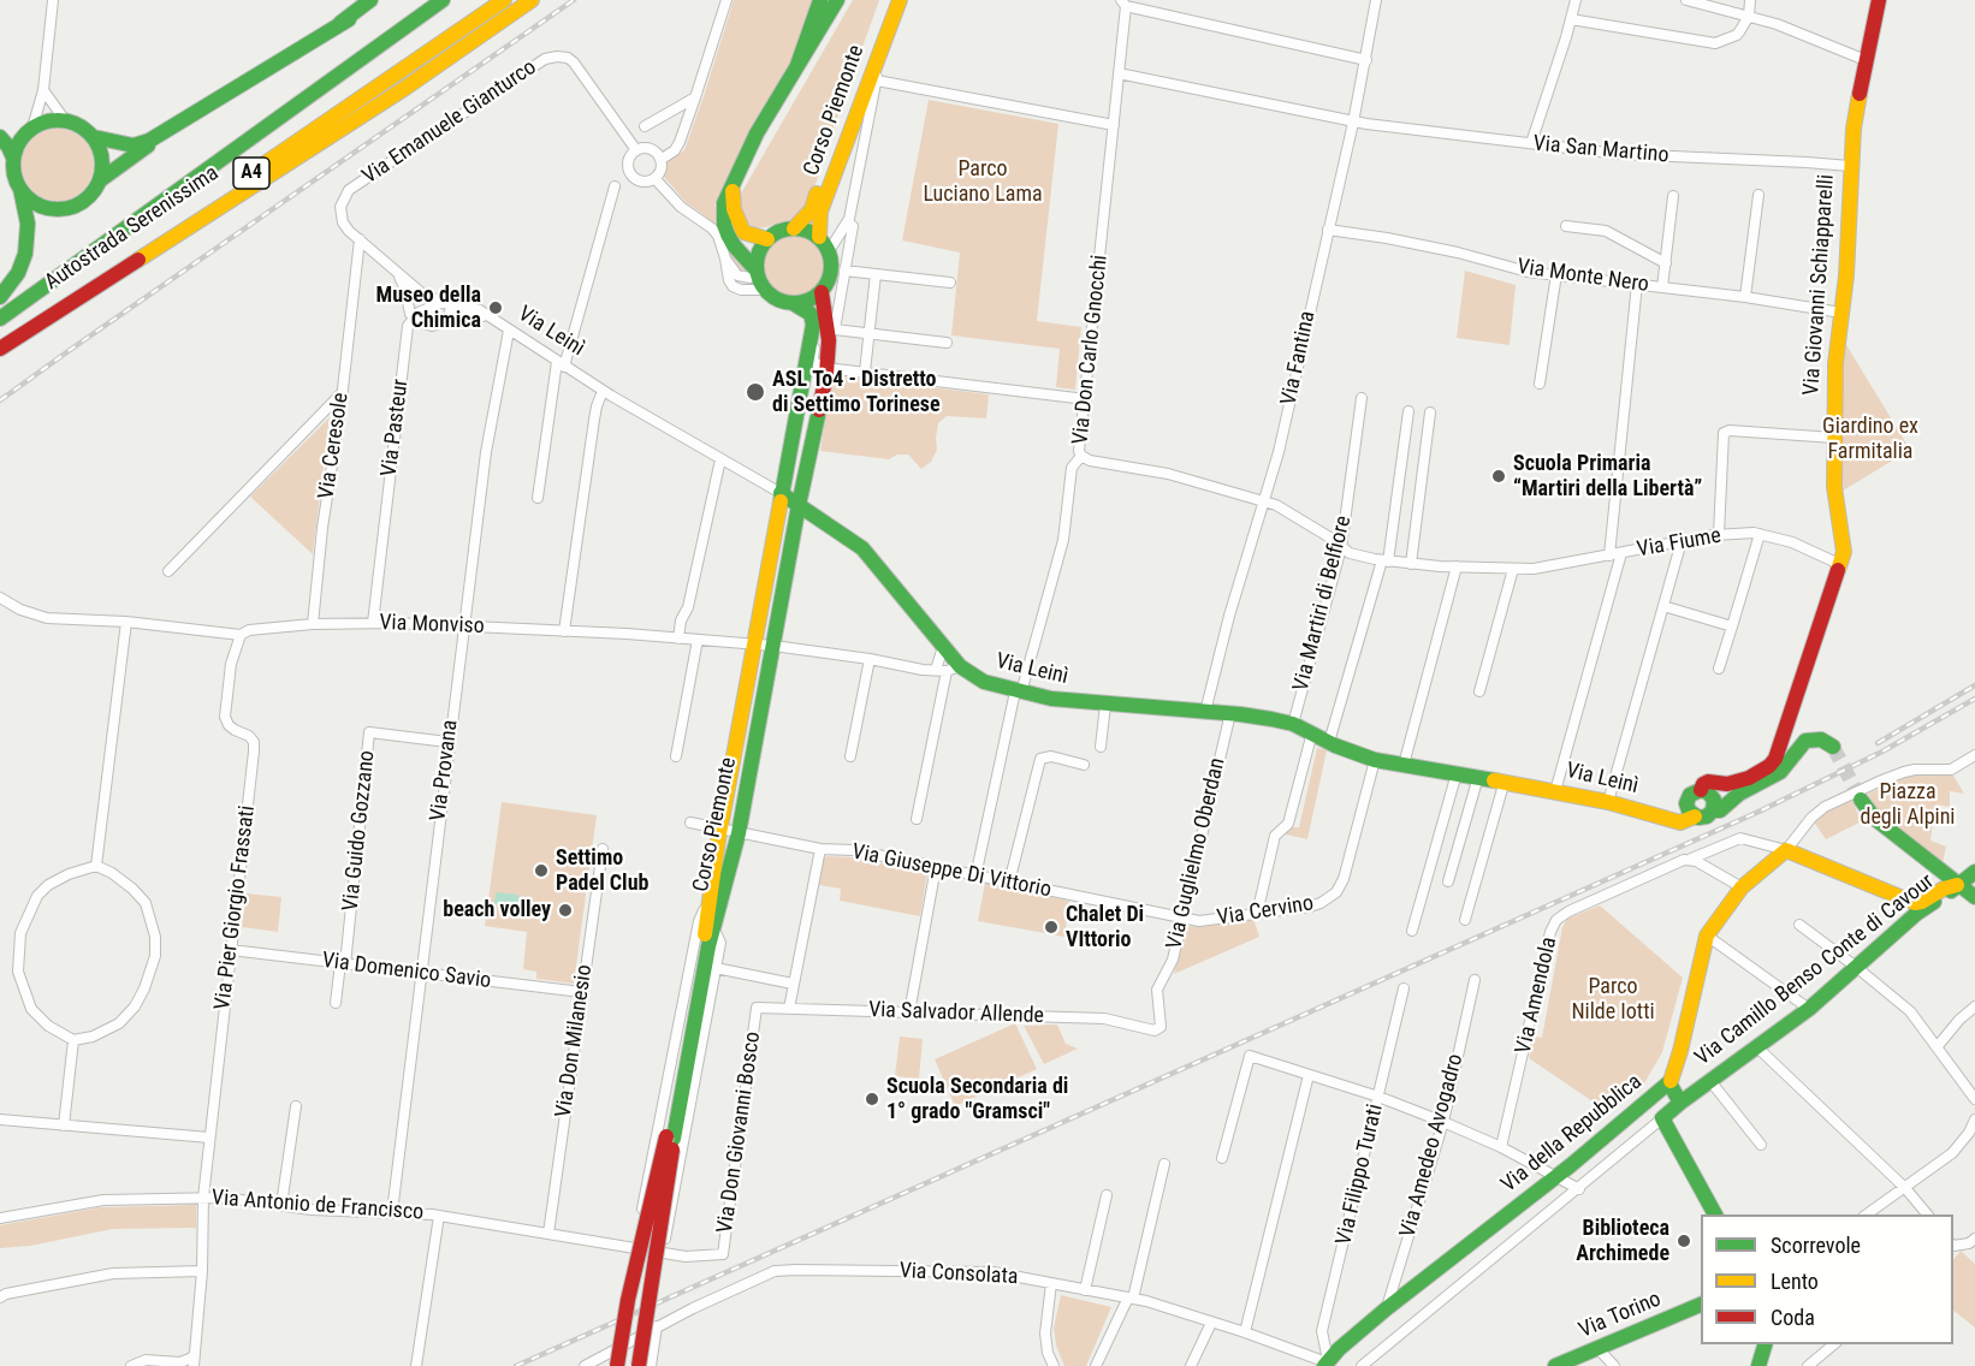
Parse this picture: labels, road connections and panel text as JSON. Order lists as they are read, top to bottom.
{
  "streets": {
    "main road": [
      "Corso Piemonte",
      "A4",
      "Autostrada Serenissima",
      "Via Giovanni Schiapparelli",
      "Via Leinì",
      "Via Camillo Benso Conte di Cavour",
      "Via della Repubblica",
      "Via Torino"
    ],
    "street": [
      "Via Emanuele Gianturco",
      "Via San Martino",
      "Via Monte Nero",
      "Via Don Carlo Gnocchi",
      "Via Fantina",
      "Via Pasteur",
      "Via Ceresole",
      "Via Fiume",
      "Via Martiri di Belfiore",
      "Via Monviso",
      "Via Provana",
      "Via Guido Gozzano",
      "Via Guglielmo Oberdan",
      "Via Giuseppe Di Vittorio",
      "Via Pier Giorgio Frassati",
      "Via Cervino",
      "Via Domenico Savio",
      "Via Amendola",
      "Via Salvador Allende",
      "Via Don Milanesio",
      "Via Don Giovanni Bosco",
      "Via Amedeo Avogadro",
      "Via Filippo Turati",
      "Via Antonio de Francisco",
      "Via Consolata"
    ]
  },
  "crossings": [
    ["Corso Piemonte", "Via Leinì"],
    ["Corso Piemonte", "Via Monviso"],
    ["Corso Piemonte", "Via Giuseppe Di Vittorio"],
    ["Corso Piemonte", "Via Don Giovanni Bosco"],
    ["Corso Piemonte", "Via Antonio de Francisco"],
    ["Via Emanuele Gianturco", "Via Ceresole"],
    ["Via San Martino", "Via Giovanni Schiapparelli"],
    ["Via San Martino", "Via Don Carlo Gnocchi"],
    ["Via San Martino", "Via Fantina"],
    ["Via Monte Nero", "Via Giovanni Schiapparelli"],
    ["Via Monte Nero", "Via Fantina"],
    ["Via Giovanni Schiapparelli", "Via Leinì"],
    ["Via Giovanni Schiapparelli", "Via Fiume"],
    ["Via Leinì", "Via Don Carlo Gnocchi"],
    ["Via Leinì", "Via Fantina"],
    ["Via Leinì", "Via Martiri di Belfiore"],
    ["Via Leinì", "Via Monviso"],
    ["Via Leinì", "Via Provana"],
    ["Via Leinì", "Via Guglielmo Oberdan"],
    ["Via Leinì", "Via Cervino"],
    ["Via Don Carlo Gnocchi", "Via Fiume"],
    ["Via Don Carlo Gnocchi", "Via Giuseppe Di Vittorio"],
    ["Via Fantina", "Via Fiume"],
    ["Via Pasteur", "Via Monviso"],
    ["Via Ceresole", "Via Monviso"],
    ["Via Fiume", "Via Martiri di Belfiore"],
    ["Via Monviso", "Via Provana"],
    ["Via Monviso", "Via Pier Giorgio Frassati"],
    ["Via Provana", "Via Guido Gozzano"],
    ["Via Provana", "Via Domenico Savio"],
    ["Via Provana", "Via Antonio de Francisco"],
    ["Via Guido Gozzano", "Via Domenico Savio"],
    ["Via Guglielmo Oberdan", "Via Giuseppe Di Vittorio"],
    ["Via Guglielmo Oberdan", "Via Cervino"],
    ["Via Guglielmo Oberdan", "Via Salvador Allende"],
    ["Via Giuseppe Di Vittorio", "Via Cervino"],
    ["Via Pier Giorgio Frassati", "Via Domenico Savio"],
    ["Via Pier Giorgio Frassati", "Via Antonio de Francisco"],
    ["Via Domenico Savio", "Via Don Milanesio"],
    ["Via Salvador Allende", "Via Don Giovanni Bosco"],
    ["Via Don Milanesio", "Via Antonio de Francisco"],
    ["Via Don Giovanni Bosco", "Via Antonio de Francisco"],
    ["Via della Repubblica", "Via Amedeo Avogadro"],
    ["Via della Repubblica", "Via Filippo Turati"],
    ["Via della Repubblica", "Via Consolata"],
    ["Via Filippo Turati", "Via Consolata"]
  ],
  "parks": [
    "Parco Luciano Lama",
    "Giardino ex Farmitalia",
    "Piazza degli Alpini",
    "Parco Nilde Iotti"
  ],
  "places": [
    "Museo della Chimica",
    "ASL To4 - Distretto di Settimo Torinese",
    "Scuola Primaria “Martiri della Libertà”",
    "Settimo Padel Club",
    "beach volley",
    "Chalet Di VIttorio",
    "Scuola Secondaria di 1° grado \"Gramsci\"",
    "Biblioteca Archimede"
  ],
  "legend": ["Scorrevole", "Lento", "Coda"]
}
